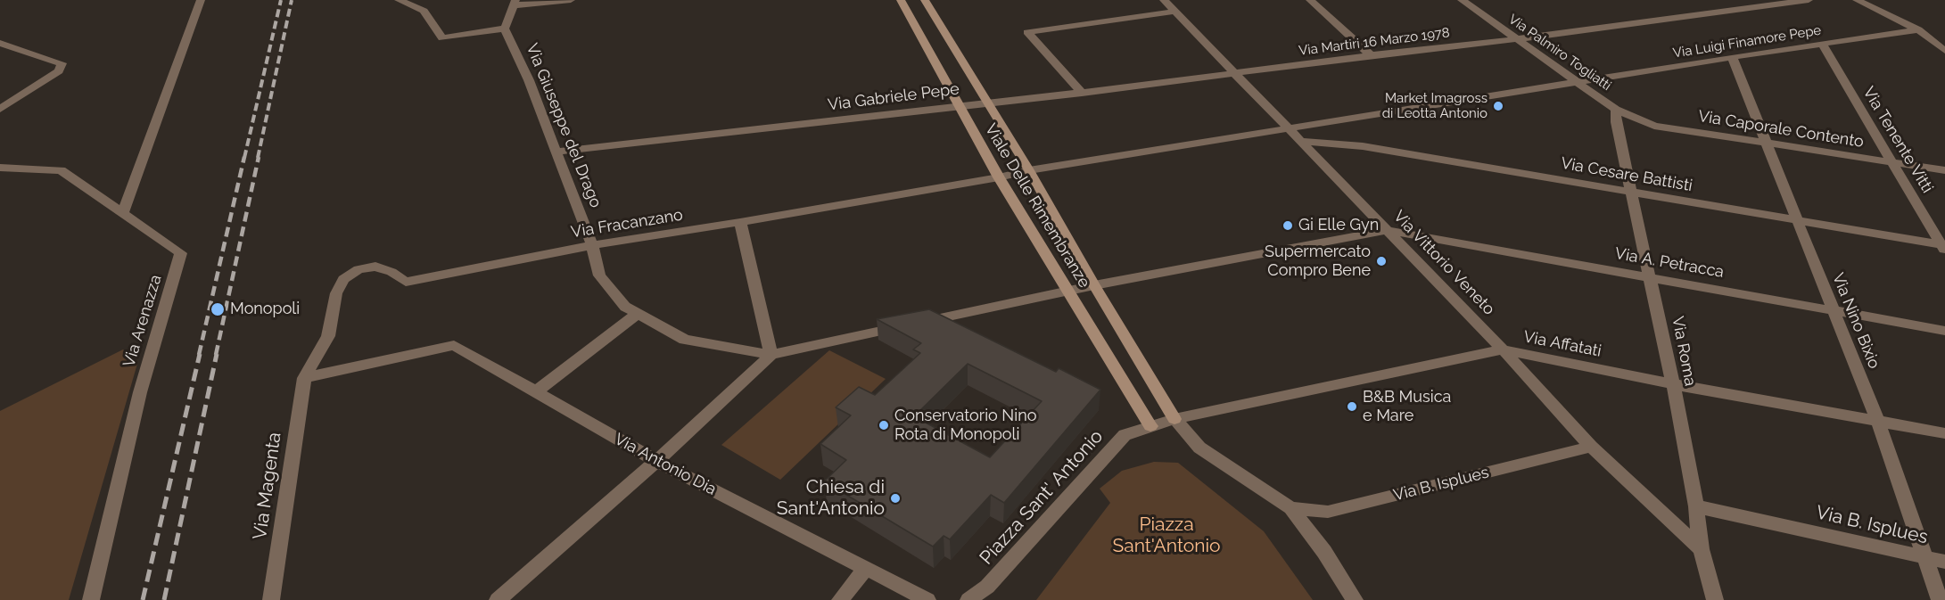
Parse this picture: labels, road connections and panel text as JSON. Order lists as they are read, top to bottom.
{
  "streets": {
    "street": [
      "Via Martiri 16 Marzo 1978",
      "Via Luigi Finamore Pepe",
      "Via Palmiro Togliatti",
      "Via Gabriele Pepe",
      "Via Giuseppe del Drago",
      "Via Caporale Contento",
      "Via Tenente Vitti",
      "Via Cesare Battisti",
      "Viale Delle Rimembranze",
      "Via Fracanzano",
      "Via Vittorio Veneto",
      "Via A. Petracca",
      "Via Arenazza",
      "Via Nino Bixio",
      "Via Affatati",
      "Via Roma",
      "Via Antonio Dia",
      "Via B. Isplues",
      "Via Magenta",
      "Piazza Sant' Antonio"
    ]
  },
  "crossings": [
    ["Via Martiri 16 Marzo 1978", "Via Palmiro Togliatti"],
    ["Via Martiri 16 Marzo 1978", "Via Gabriele Pepe"],
    ["Via Martiri 16 Marzo 1978", "Via Vittorio Veneto"],
    ["Via Luigi Finamore Pepe", "Via Palmiro Togliatti"],
    ["Via Luigi Finamore Pepe", "Via Tenente Vitti"],
    ["Via Luigi Finamore Pepe", "Via Fracanzano"],
    ["Via Luigi Finamore Pepe", "Via Vittorio Veneto"],
    ["Via Luigi Finamore Pepe", "Via Nino Bixio"],
    ["Via Palmiro Togliatti", "Via Caporale Contento"],
    ["Via Palmiro Togliatti", "Via Roma"],
    ["Via Gabriele Pepe", "Via Giuseppe del Drago"],
    ["Via Gabriele Pepe", "Viale Delle Rimembranze"],
    ["Via Gabriele Pepe", "Via Vittorio Veneto"],
    ["Via Giuseppe del Drago", "Viale Delle Rimembranze"],
    ["Via Giuseppe del Drago", "Via Fracanzano"],
    ["Via Giuseppe del Drago", "Via Vittorio Veneto"],
    ["Via Giuseppe del Drago", "Via A. Petracca"],
    ["Via Caporale Contento", "Via Tenente Vitti"],
    ["Via Caporale Contento", "Via Nino Bixio"],
    ["Via Caporale Contento", "Via Roma"],
    ["Via Tenente Vitti", "Via Cesare Battisti"],
    ["Via Cesare Battisti", "Via Vittorio Veneto"],
    ["Via Cesare Battisti", "Via Nino Bixio"],
    ["Via Cesare Battisti", "Via Roma"],
    ["Viale Delle Rimembranze", "Via Fracanzano"],
    ["Viale Delle Rimembranze", "Via Affatati"],
    ["Viale Delle Rimembranze", "Piazza Sant' Antonio"],
    ["Via Fracanzano", "Via Vittorio Veneto"],
    ["Via Fracanzano", "Via Antonio Dia"],
    ["Via Fracanzano", "Via Magenta"],
    ["Via Vittorio Veneto", "Via A. Petracca"],
    ["Via Vittorio Veneto", "Via Affatati"],
    ["Via Vittorio Veneto", "Via Roma"],
    ["Via Vittorio Veneto", "Via B. Isplues"],
    ["Via A. Petracca", "Via Nino Bixio"],
    ["Via A. Petracca", "Via Roma"],
    ["Via Nino Bixio", "Via Affatati"],
    ["Via Nino Bixio", "Via B. Isplues"],
    ["Via Affatati", "Via Roma"],
    ["Via Affatati", "Piazza Sant' Antonio"],
    ["Via Roma", "Via B. Isplues"],
    ["Via Antonio Dia", "Via Magenta"]
  ],
  "parks": ["Piazza Sant'Antonio"],
  "places": [
    "Market Imagross di Leotta Antonio",
    "Gi Elle Gyn",
    "Supermercato Compro Bene",
    "Monopoli",
    "B&B Musica e Mare",
    "Conservatorio Nino Rota di Monopoli",
    "Chiesa di Sant'Antonio"
  ]
}
